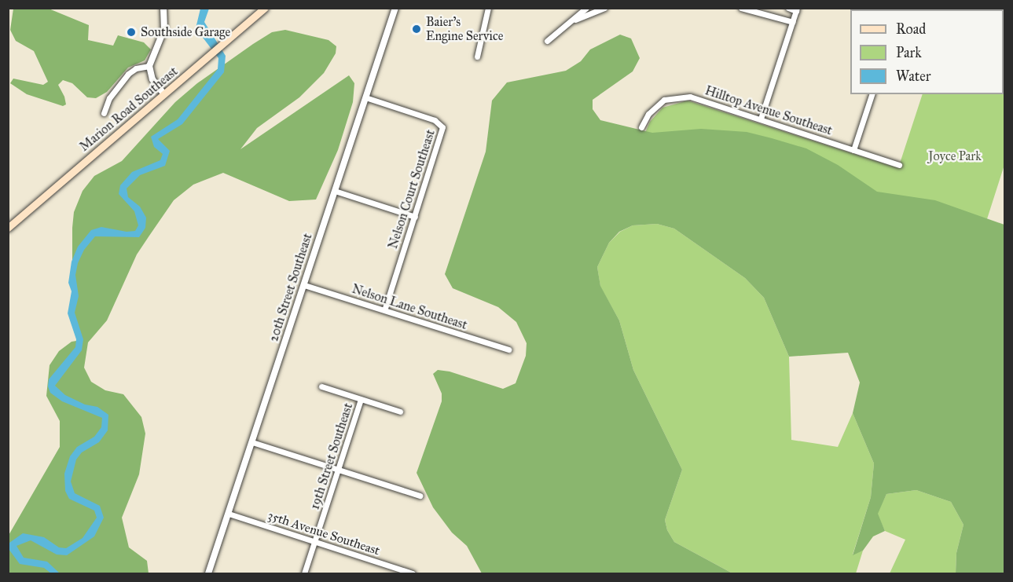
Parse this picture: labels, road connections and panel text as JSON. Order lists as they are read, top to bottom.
{
  "streets": {
    "main road": ["Marion Road Southeast"],
    "street": [
      "Hilltop Avenue Southeast",
      "Nelson Court Southeast",
      "20th Street Southeast",
      "Nelson Lane Southeast",
      "19th Street Southeast",
      "35th Avenue Southeast"
    ]
  },
  "crossings": [
    ["Nelson Court Southeast", "20th Street Southeast"],
    ["Nelson Court Southeast", "Nelson Lane Southeast"],
    ["20th Street Southeast", "Nelson Lane Southeast"],
    ["20th Street Southeast", "35th Avenue Southeast"],
    ["19th Street Southeast", "35th Avenue Southeast"]
  ],
  "parks": ["Joyce Park"],
  "places": ["Baier's Engine Service", "Southside Garage"],
  "legend": ["Road", "Park", "Water"]
}
